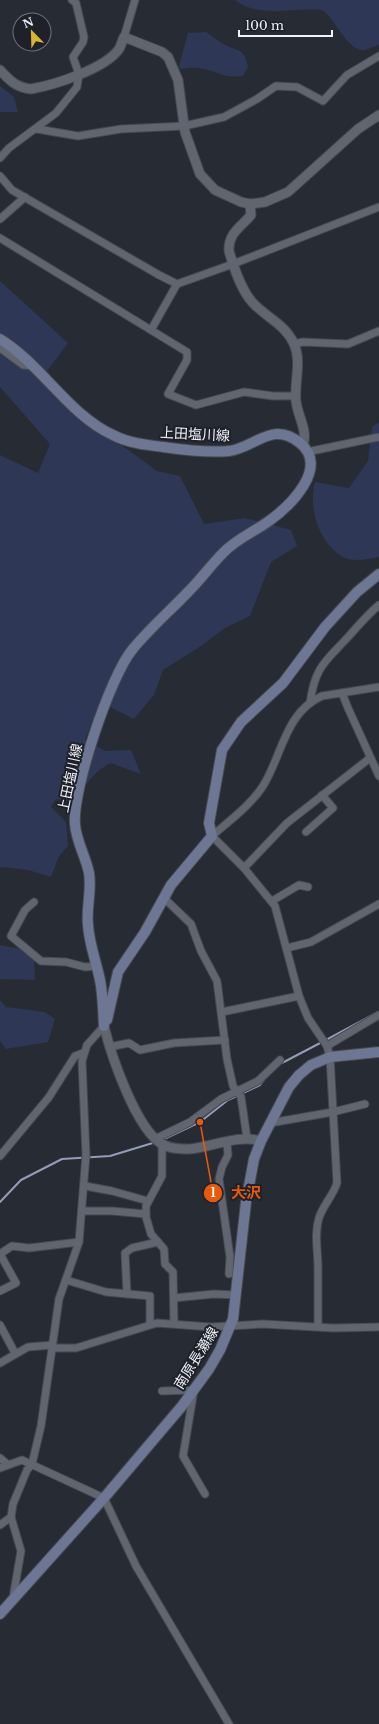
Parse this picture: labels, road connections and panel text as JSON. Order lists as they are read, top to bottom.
{
  "streets": {
    "main road": ["上田塩川線", "南原長瀬線"]
  },
  "places": ["大沢"],
  "scale_bar": "100 m",
  "north": "top left"
}
